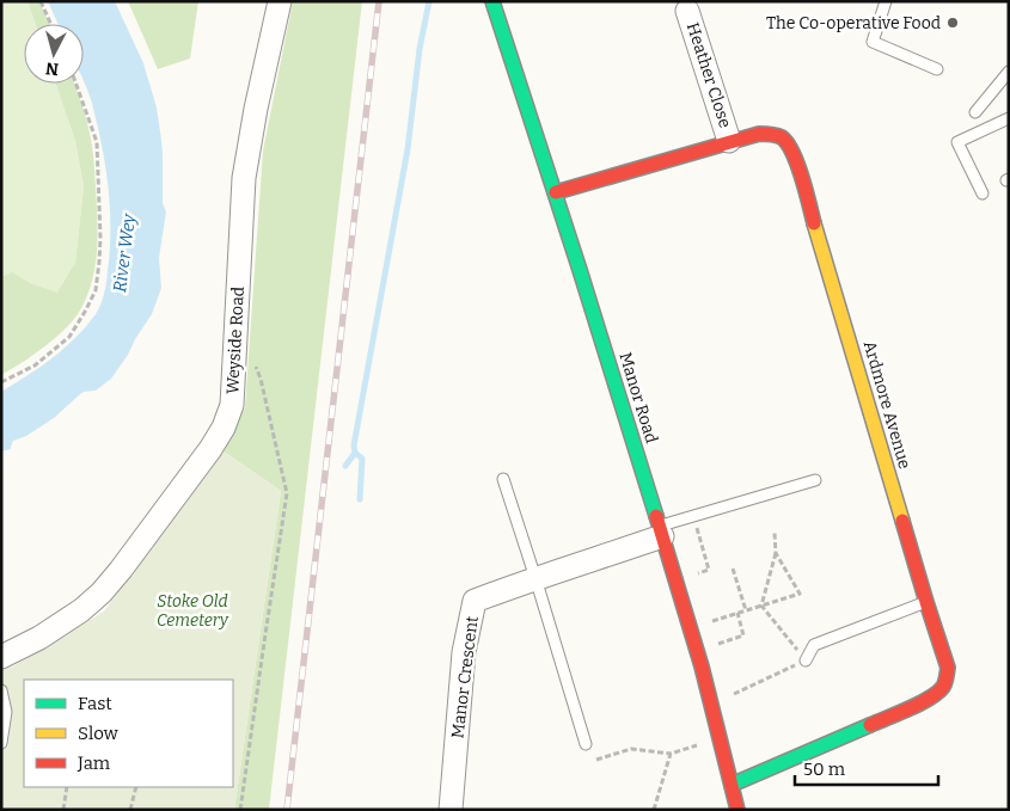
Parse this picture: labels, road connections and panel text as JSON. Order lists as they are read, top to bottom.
{
  "streets": {
    "street": [
      "Heather Close",
      "Weyside Road",
      "Manor Road",
      "Ardmore Avenue",
      "Manor Crescent"
    ]
  },
  "crossings": [
    ["Heather Close", "Ardmore Avenue"],
    ["Manor Road", "Ardmore Avenue"],
    ["Manor Road", "Manor Crescent"]
  ],
  "water": ["River Wey"],
  "parks": ["Stoke Old Cemetery"],
  "places": ["The Co-operative Food"],
  "legend": ["Fast", "Slow", "Jam"],
  "scale_bar": "50 m",
  "north": "bottom"
}
